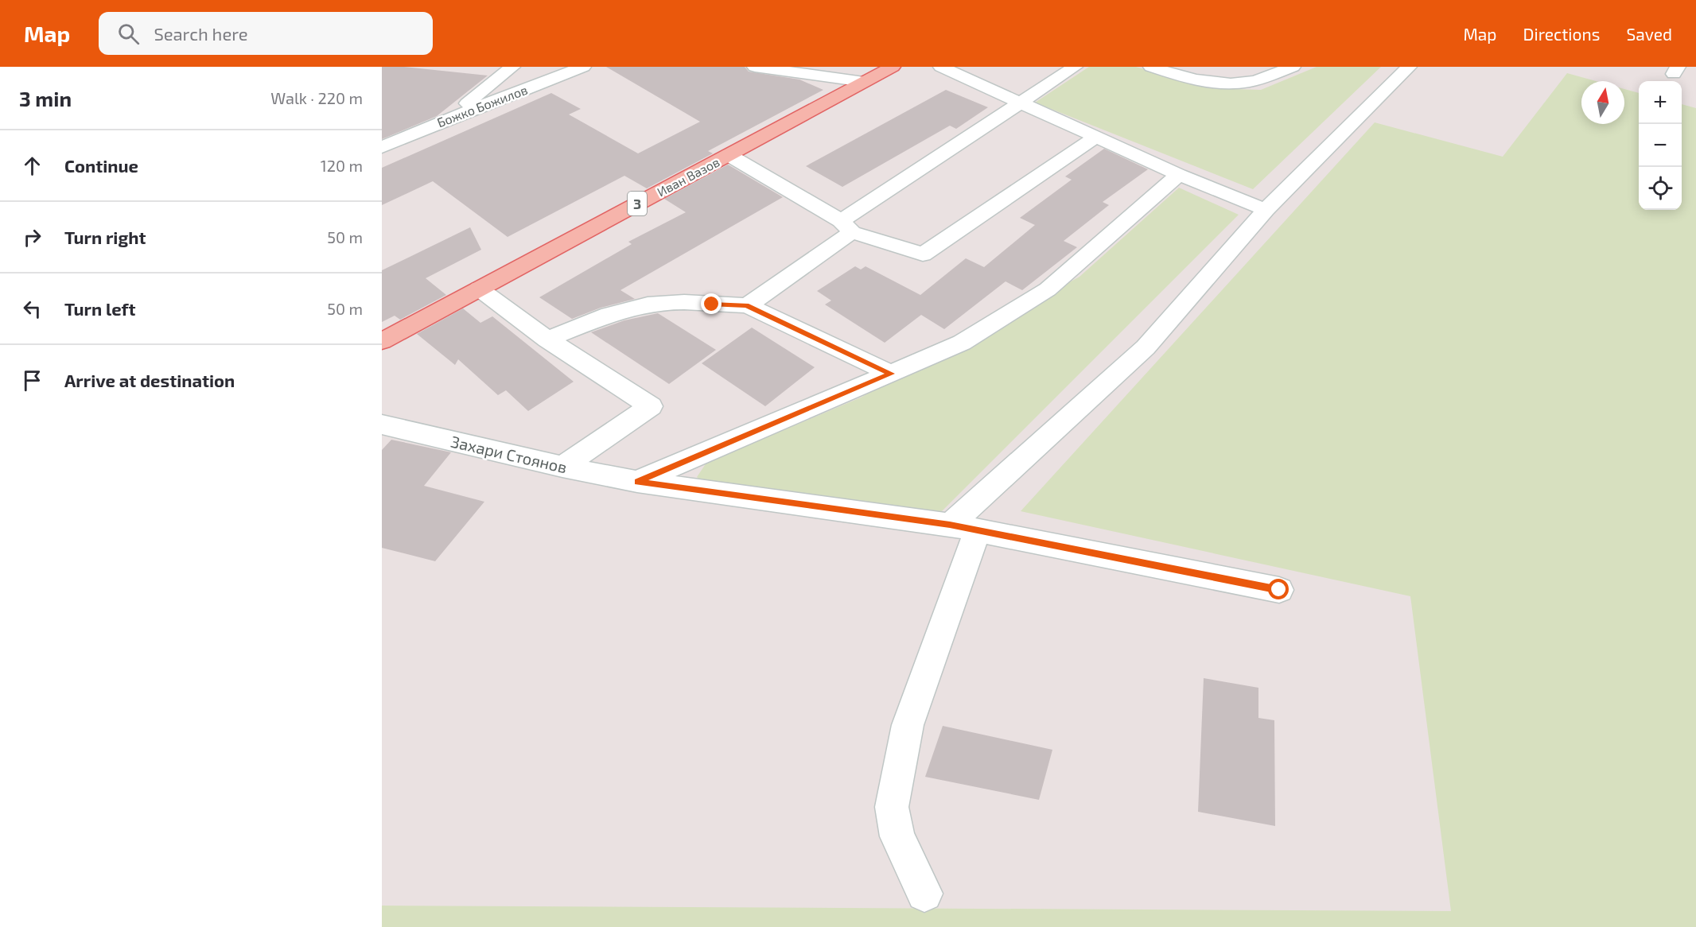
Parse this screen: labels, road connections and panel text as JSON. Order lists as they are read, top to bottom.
{
  "streets": {
    "main road": ["Иван Вазов", "3"],
    "street": ["Божко Божилов", "Захари Стоянов"]
  },
  "north": "top",
  "page": {
    "header": "Map",
    "search": "Search here",
    "nav": ["Map", "Directions", "Saved"],
    "heading": ["3 min", "Walk · 220 m"],
    "map_buttons": ["+", "−"],
    "list": [
      ["Continue", "120 m"],
      ["Turn right", "50 m"],
      ["Turn left", "50 m"],
      "Arrive at destination"
    ]
  }
}
